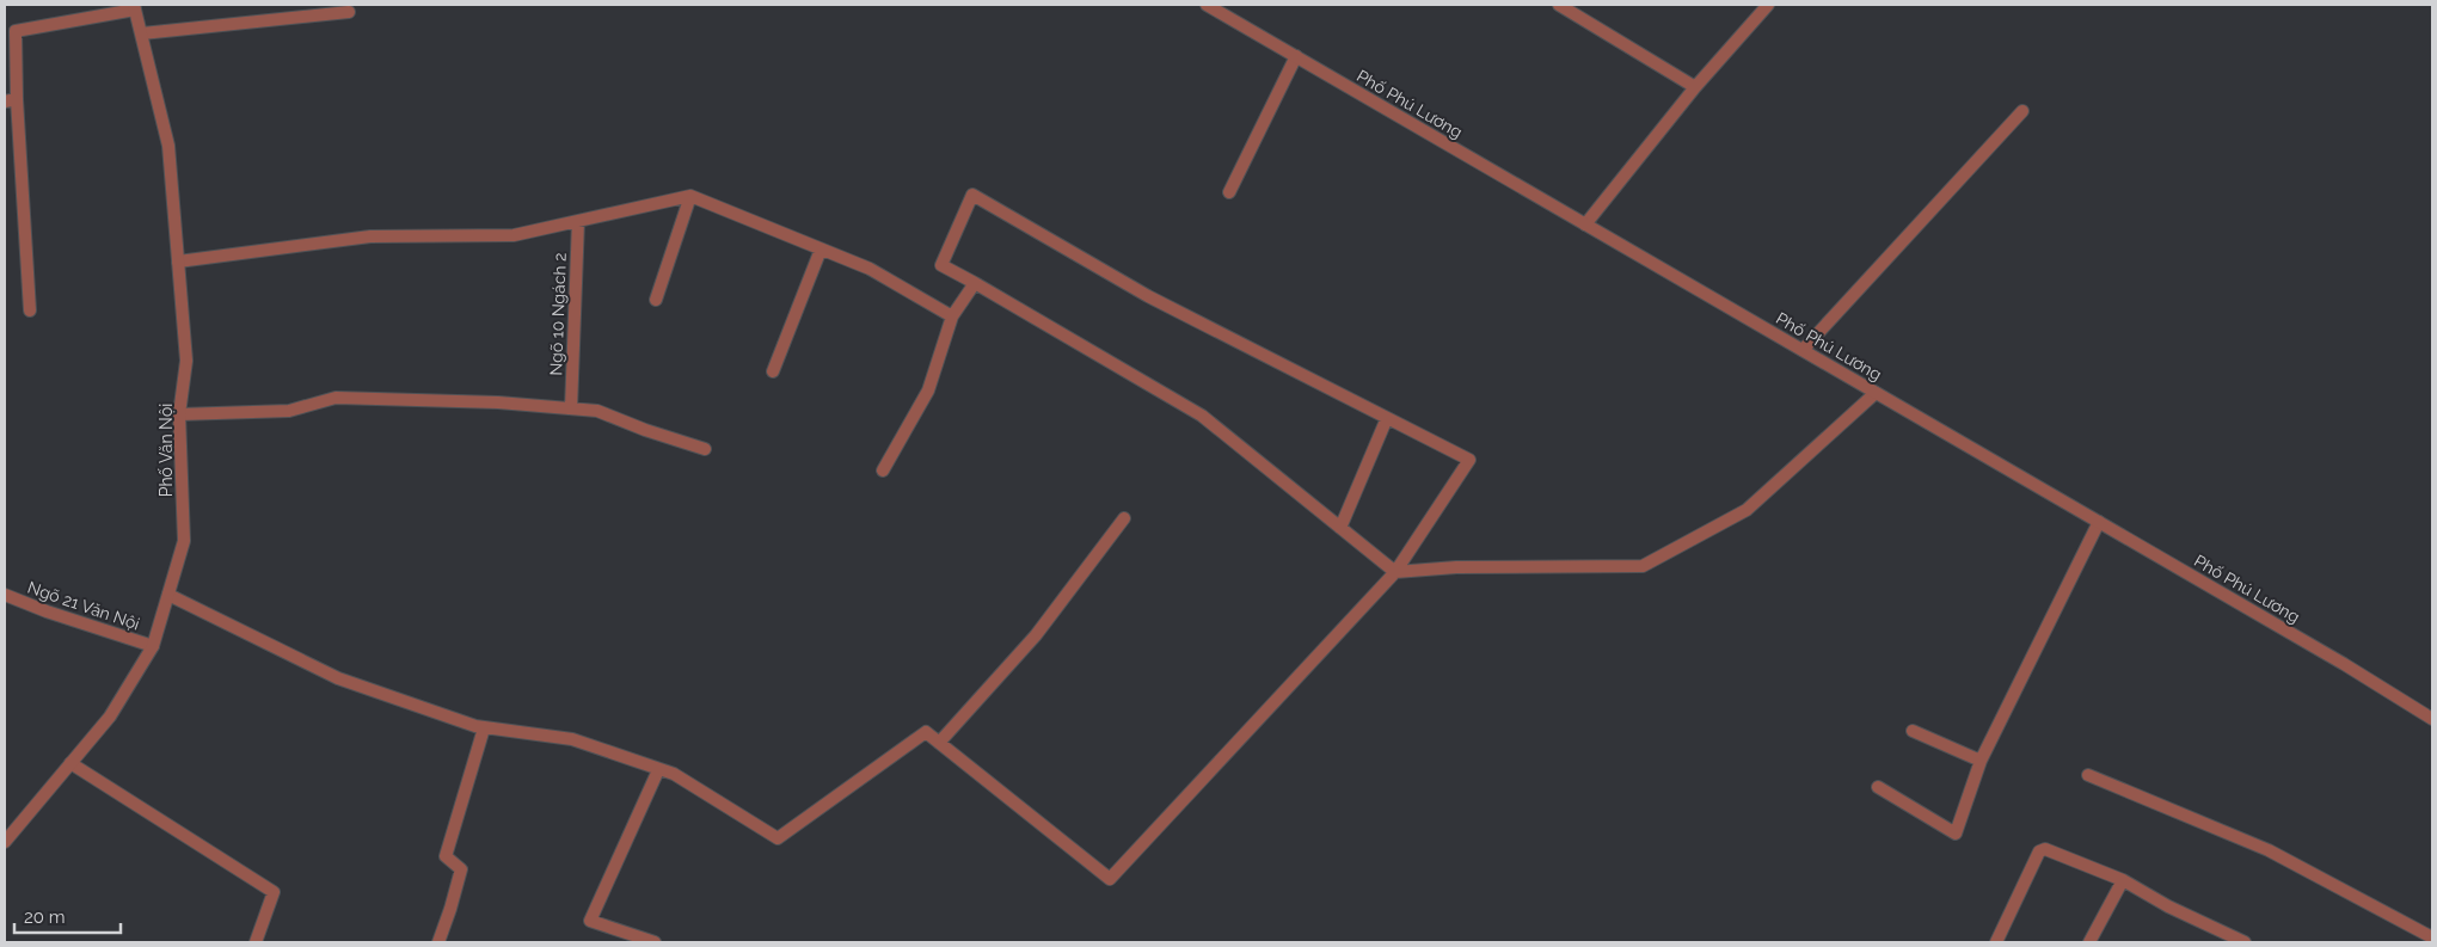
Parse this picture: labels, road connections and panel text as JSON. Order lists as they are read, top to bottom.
{
  "streets": {
    "street": [
      "Phố Phú Lương",
      "Ngõ 10 Ngách 2",
      "Phố Văn Nội",
      "Ngõ 21 Văn Nội"
    ]
  },
  "crossings": [
    ["Phố Văn Nội", "Ngõ 21 Văn Nội"]
  ],
  "scale_bar": "20 m"
}
